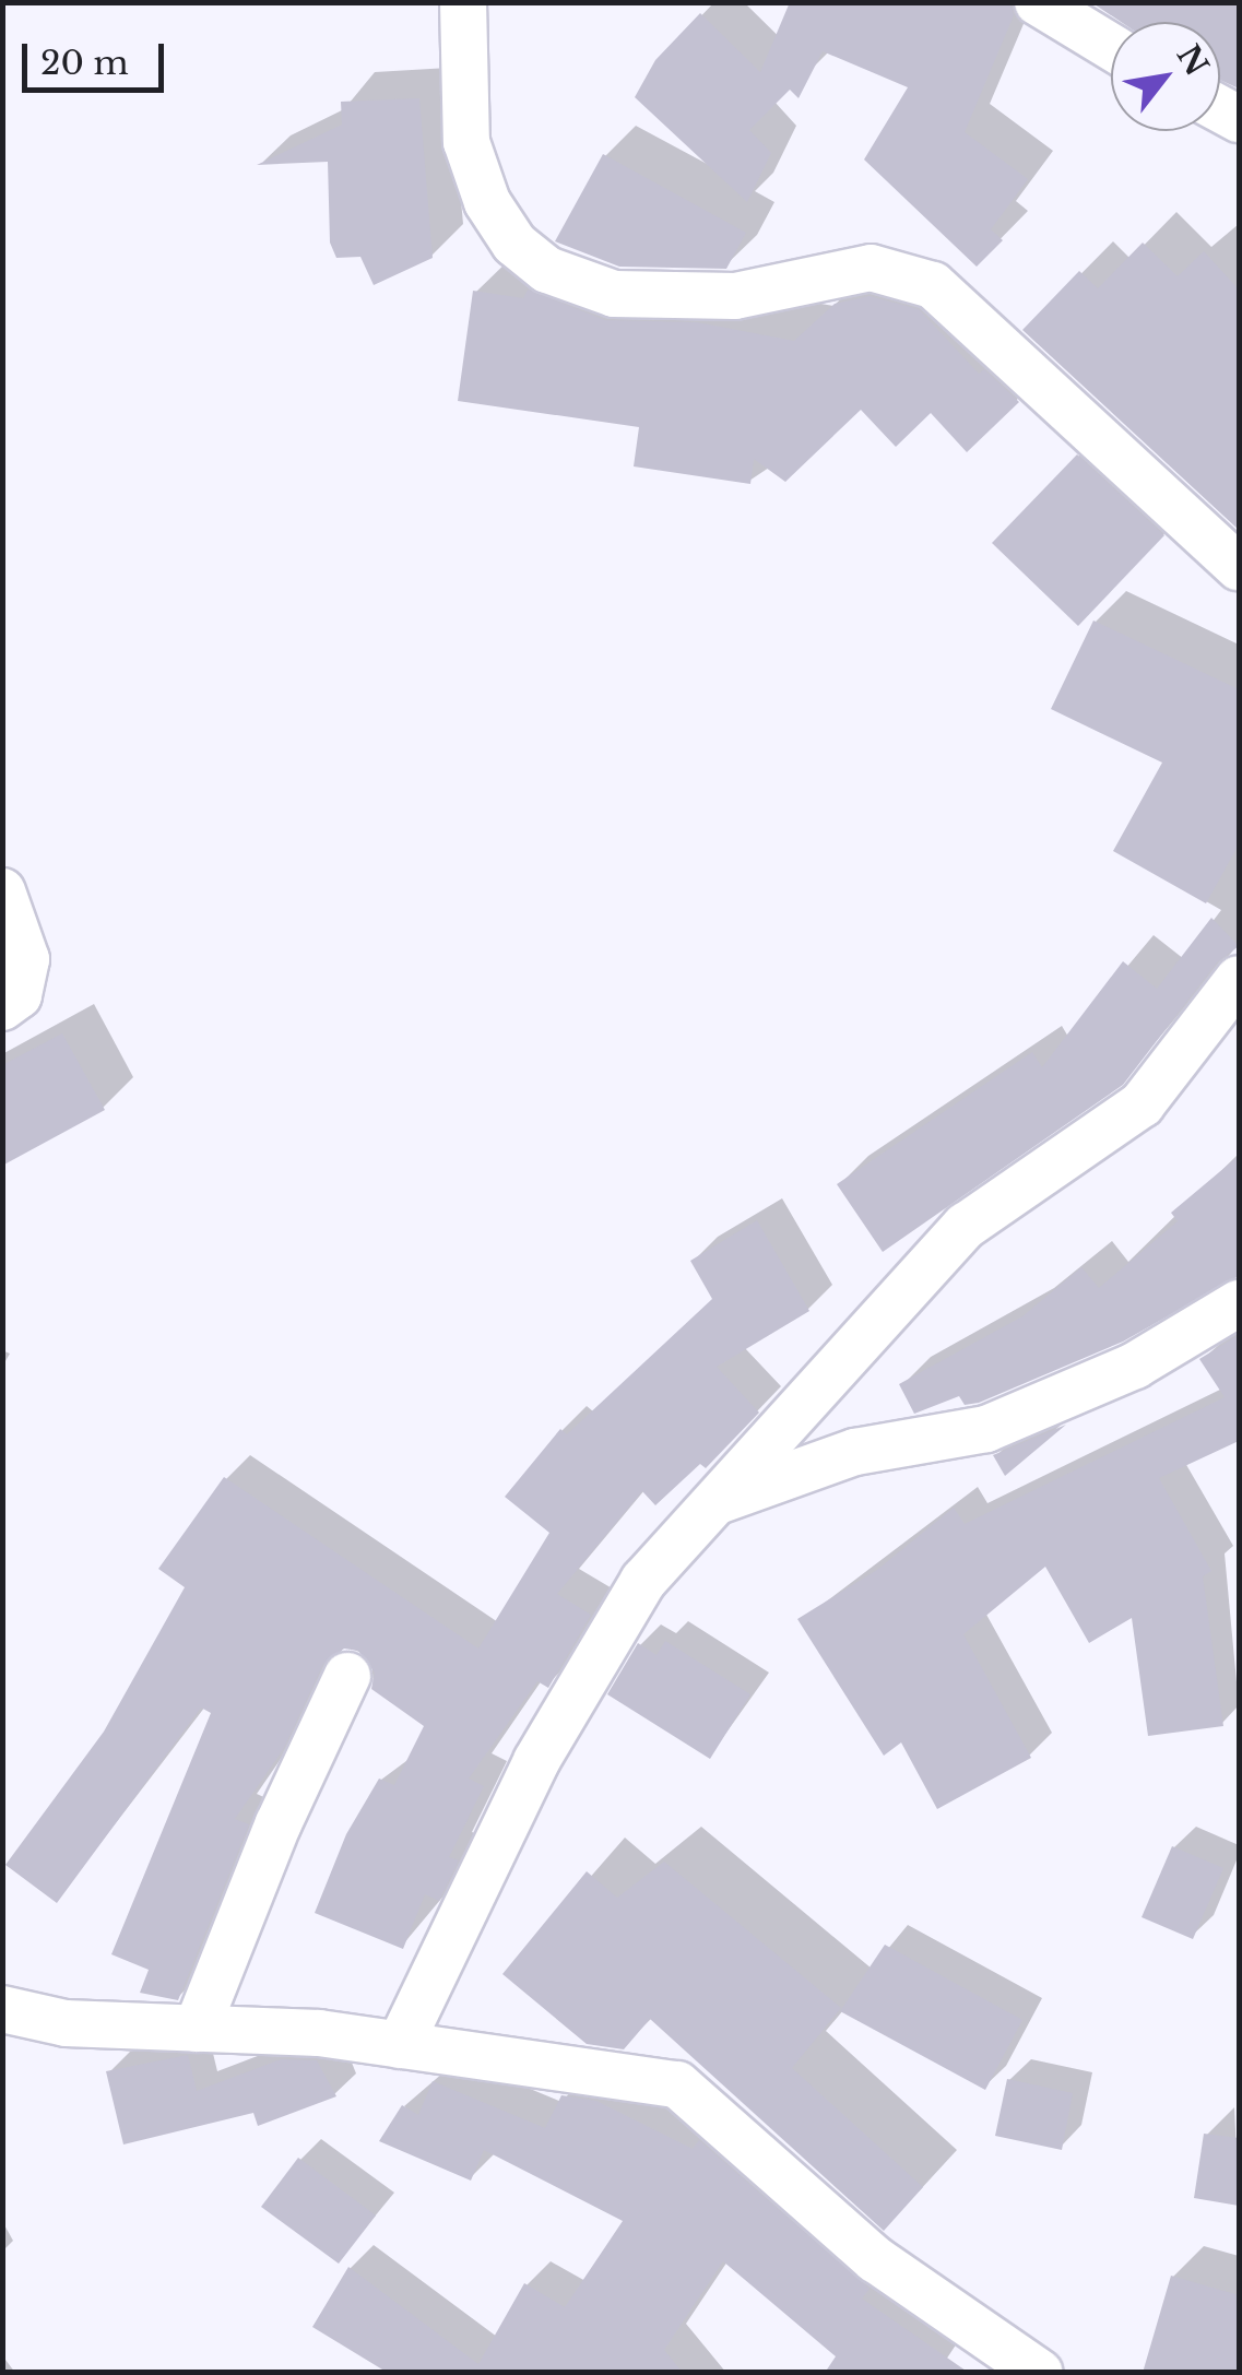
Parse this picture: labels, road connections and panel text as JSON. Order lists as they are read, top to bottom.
{
  "scale_bar": "20 m",
  "north": "top right"
}
